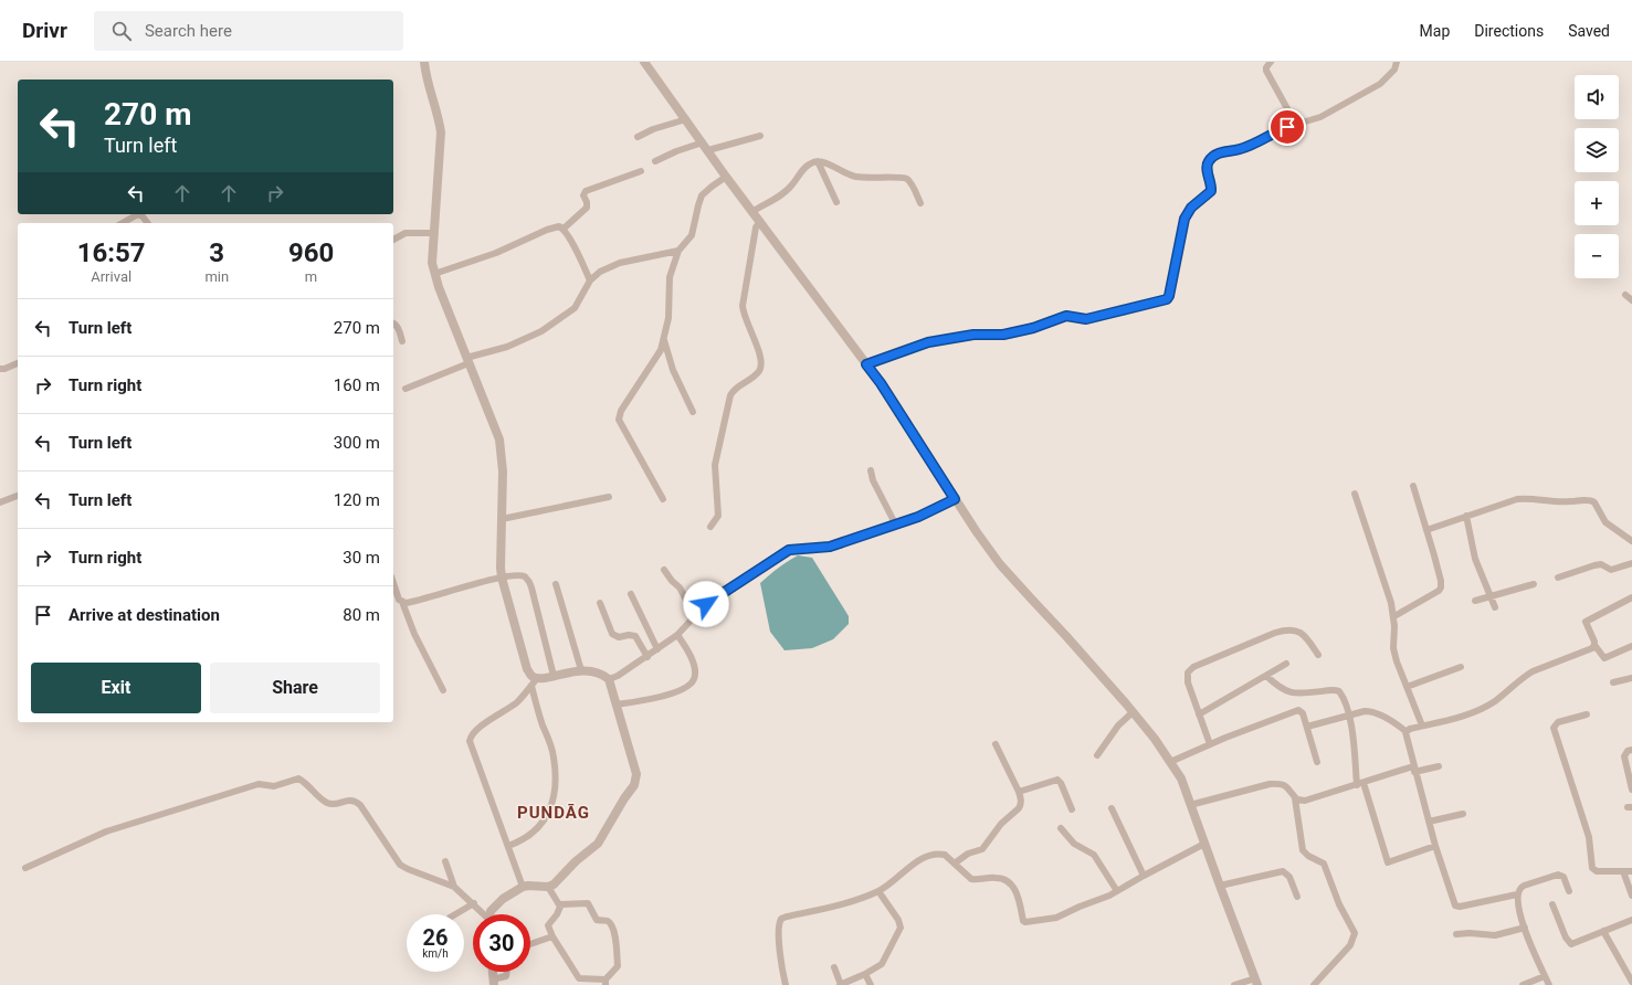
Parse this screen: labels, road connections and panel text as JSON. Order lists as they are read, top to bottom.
{
  "districts": ["PUNDĀG"],
  "page": {
    "header": "Drivr",
    "search": "Search here",
    "nav": ["Map", "Directions", "Saved"],
    "map_buttons": ["+", "−"],
    "turn": ["270 m", "Turn left"],
    "eta": [
      "16:57",
      "Arrival",
      "3",
      "min",
      "960",
      "m"
    ],
    "list": [
      {
        "name": "Turn left",
        "value": "270 m"
      },
      {
        "name": "Turn right",
        "value": "160 m"
      },
      {
        "name": "Turn left",
        "value": "300 m"
      },
      {
        "name": "Turn left",
        "value": "120 m"
      },
      {
        "name": "Turn right",
        "value": "30 m"
      },
      {
        "name": "Arrive at destination",
        "value": "80 m"
      }
    ],
    "buttons": ["Exit", "Share"],
    "speed": "26 km/h",
    "limit": "30"
  }
}
